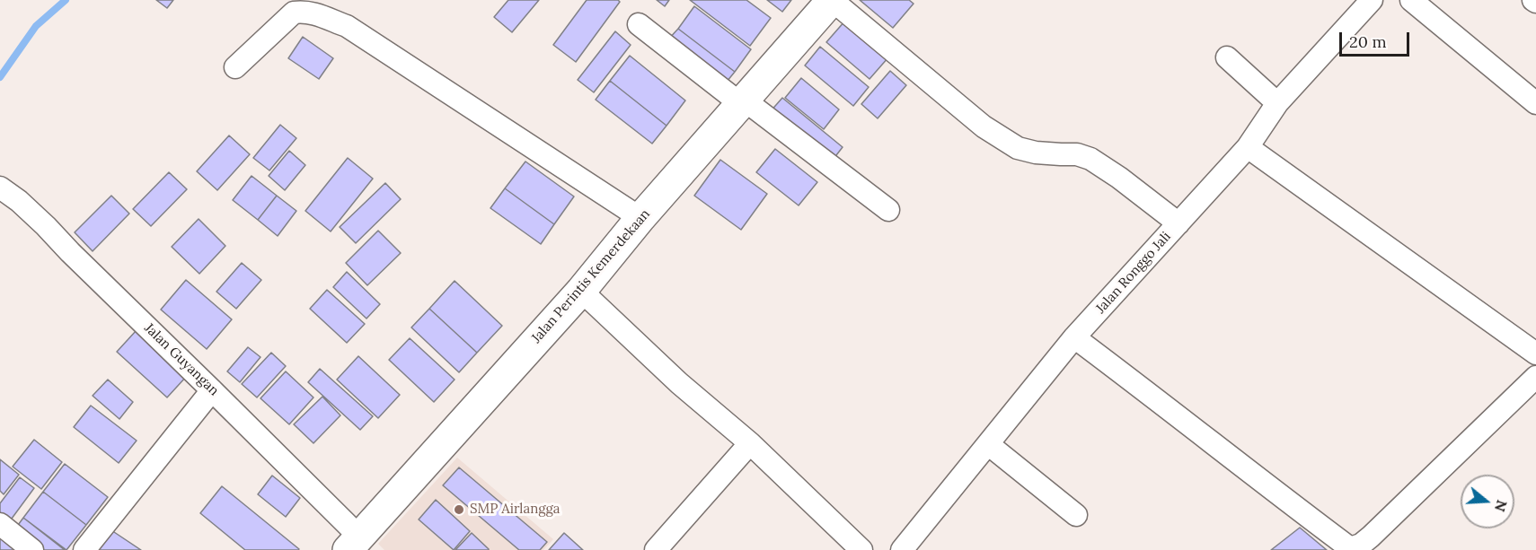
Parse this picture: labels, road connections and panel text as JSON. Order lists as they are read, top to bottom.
{
  "streets": {
    "main road": ["Jalan Perintis Kemerdekaan"],
    "street": ["Jalan Ronggo Jali", "Jalan Guyangan"]
  },
  "crossings": [
    ["Jalan Perintis Kemerdekaan", "Jalan Guyangan"]
  ],
  "places": ["SMP Airlangga"],
  "scale_bar": "20 m",
  "north": "right"
}
